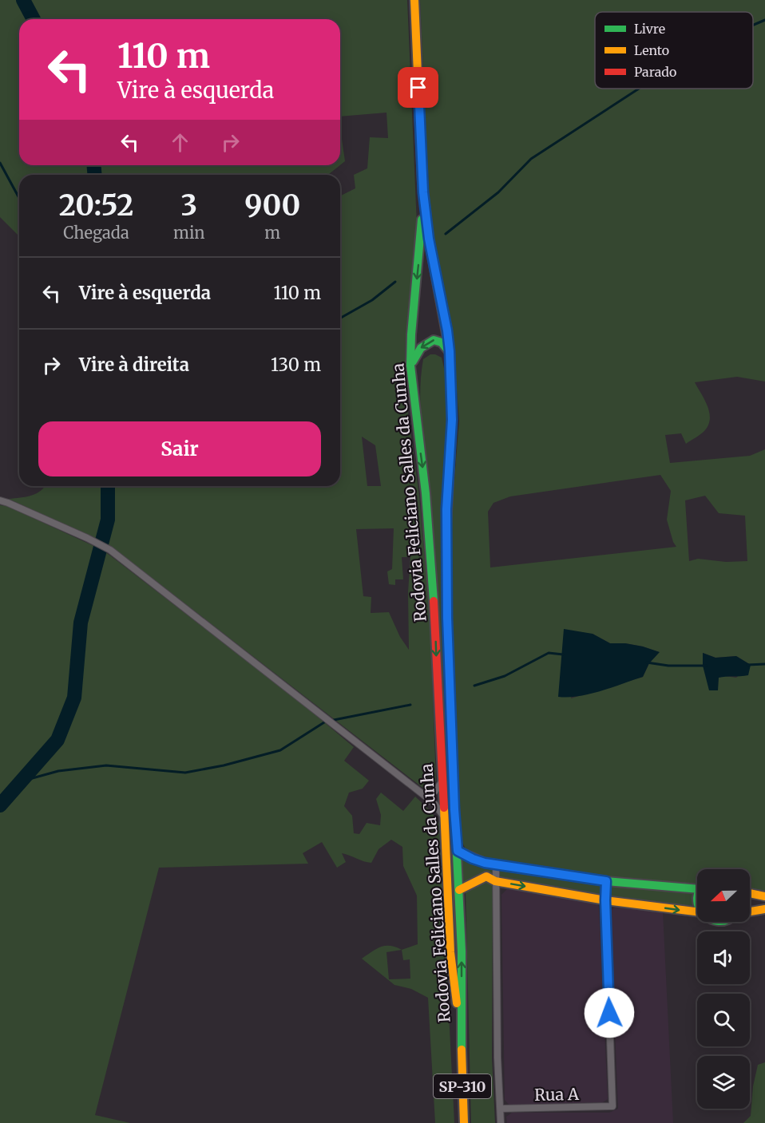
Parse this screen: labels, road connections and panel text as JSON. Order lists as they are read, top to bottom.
{
  "streets": {
    "main road": ["Rodovia Feliciano Salles da Cunha", "SP-310"],
    "street": ["Rua A"]
  },
  "crossings": [
    ["Rodovia Feliciano Salles da Cunha", "SP-310"]
  ],
  "legend": ["Livre", "Lento", "Parado"],
  "north": "left",
  "page": {
    "turn": ["110 m", "Vire à esquerda"],
    "eta": [
      "20:52",
      "Chegada",
      "3",
      "min",
      "900",
      "m"
    ],
    "list": [
      {
        "name": "Vire à esquerda",
        "value": "110 m"
      },
      {
        "name": "Vire à direita",
        "value": "130 m"
      }
    ],
    "buttons": "Sair"
  }
}
